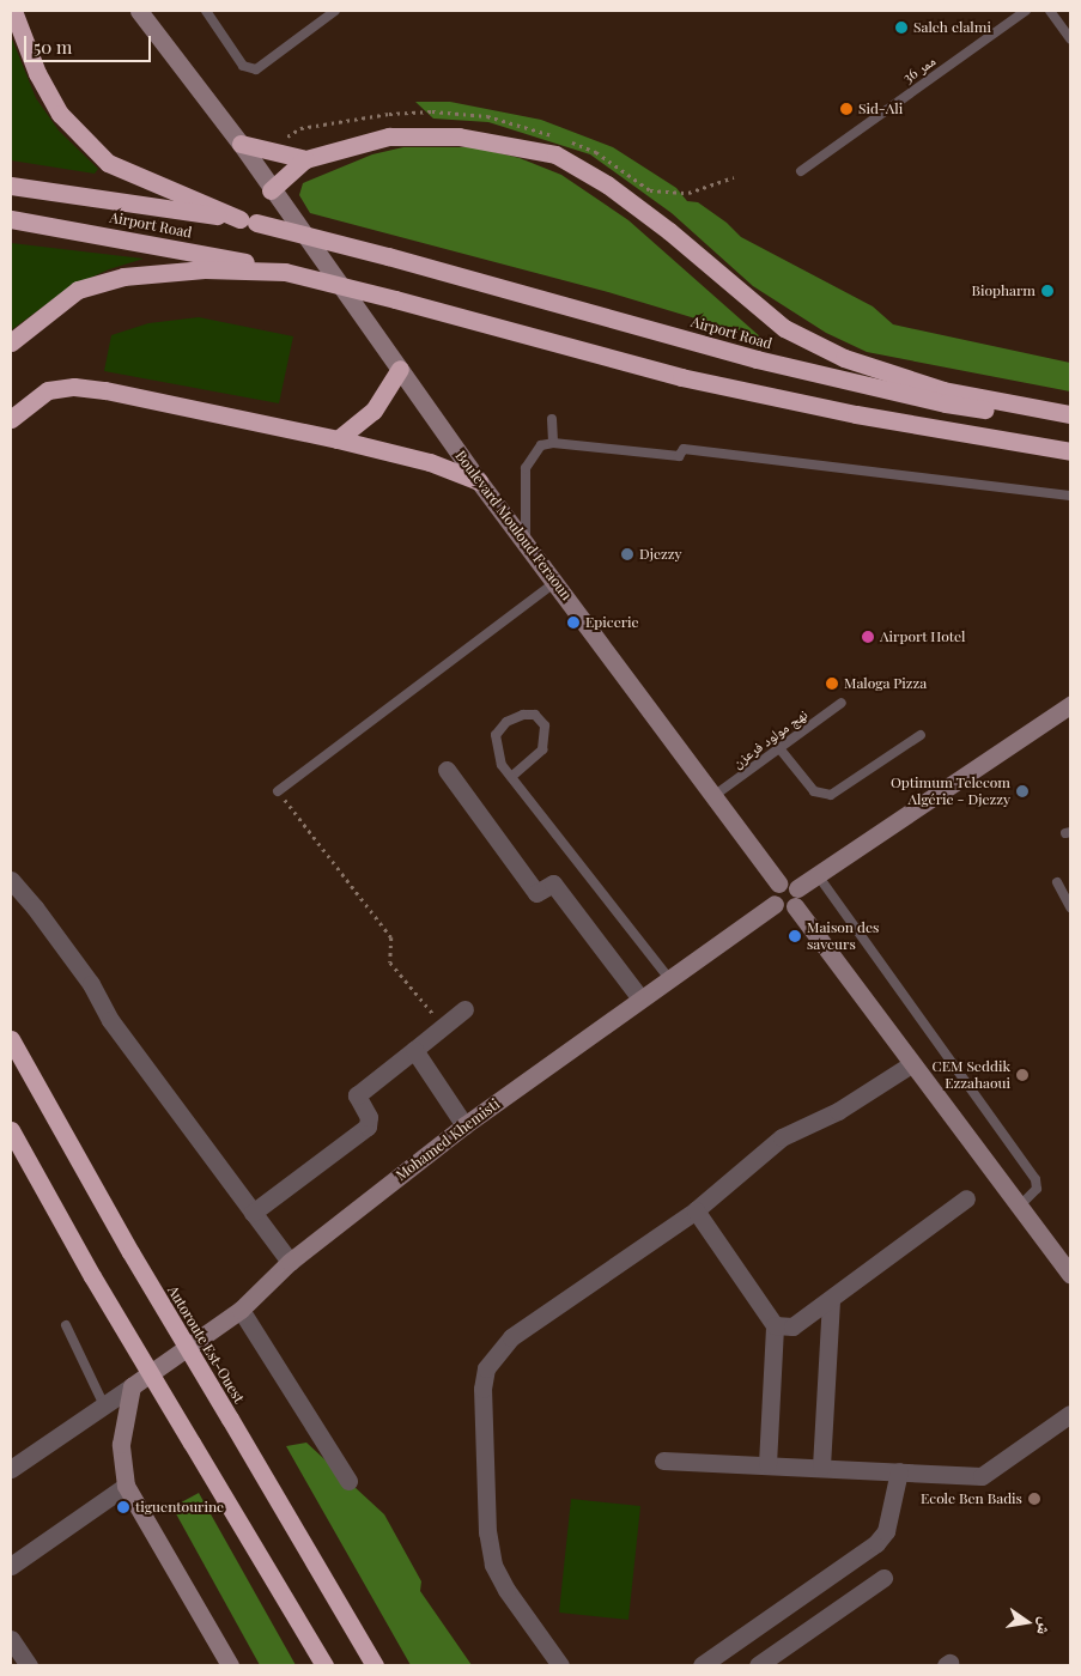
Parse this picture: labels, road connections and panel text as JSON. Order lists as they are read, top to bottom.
{
  "streets": {
    "highway": ["Airport Road", "Autoroute Est-Ouest"],
    "main road": ["Boulevard Mouloud Feraoun", "Mohamed Khemisti"],
    "lane": ["ممر 36", "نهج مولود فرعزن"]
  },
  "crossings": [
    ["Boulevard Mouloud Feraoun", "نهج مولود فرعزن"],
    ["Boulevard Mouloud Feraoun", "Mohamed Khemisti"]
  ],
  "places": [
    "Saleh elalmi",
    "Sid-Ali",
    "Biopharm",
    "Djezzy",
    "Epicerie",
    "Airport Hotel",
    "Maloga Pizza",
    "Optimum Telecom Algérie - Djezzy",
    "Maison des saveurs",
    "CEM Seddik Ezzahaoui",
    "Ecole Ben Badis",
    "tiguentourine"
  ],
  "scale_bar": "50 m",
  "north": "right"
}
